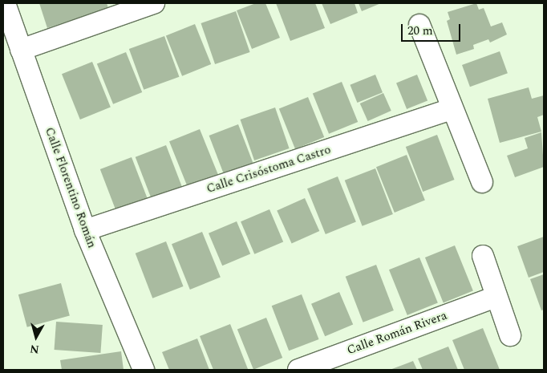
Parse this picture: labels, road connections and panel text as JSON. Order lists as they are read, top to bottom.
{
  "streets": {
    "street": ["Calle Crisóstoma Castro", "Calle Florentino Román", "Calle Román Rivera"]
  },
  "crossings": [
    ["Calle Crisóstoma Castro", "Calle Florentino Román"]
  ],
  "scale_bar": "20 m",
  "north": "bottom"
}
